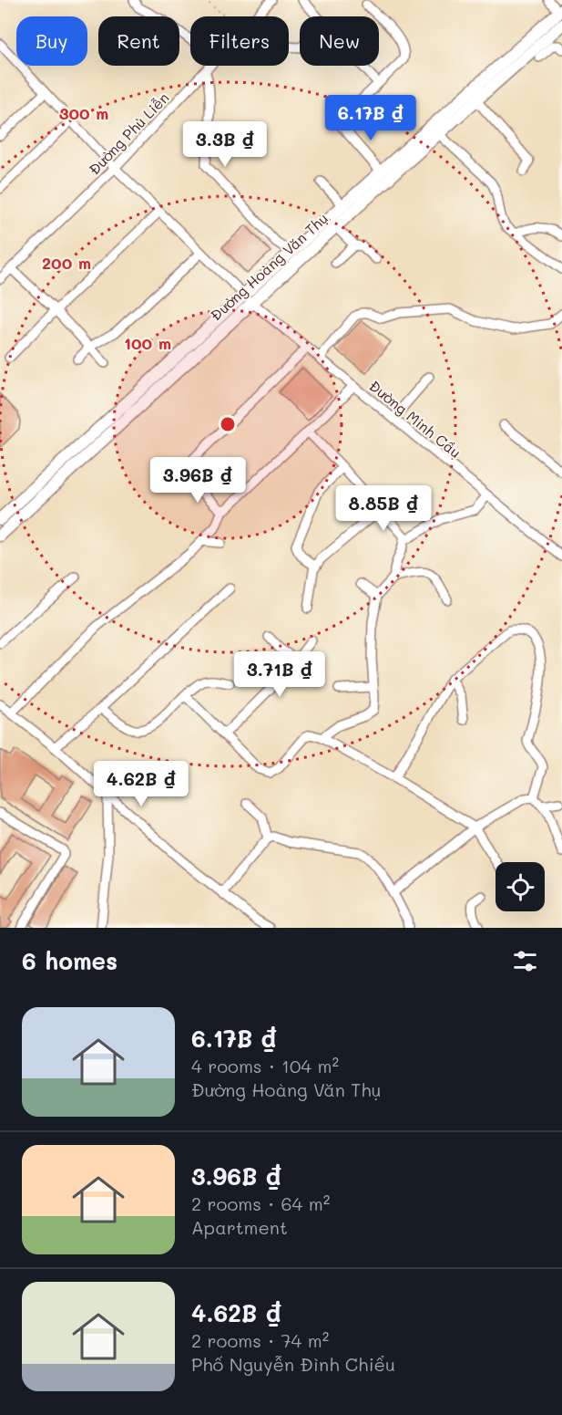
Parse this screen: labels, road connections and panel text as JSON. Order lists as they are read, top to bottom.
{
  "streets": {
    "main road": ["Đường Hoàng Văn Thụ"],
    "street": ["Đường Phù Liễn", "Đường Minh Cầu"]
  },
  "crossings": [
    ["Đường Phù Liễn", "Đường Minh Cầu"],
    ["Đường Hoàng Văn Thụ", "Đường Minh Cầu"]
  ],
  "page": {
    "chip": [
      "Buy",
      "Rent",
      "Filters",
      "New"
    ],
    "price": [
      "6.17B ₫",
      "3.3B ₫",
      "3.96B ₫",
      "8.85B ₫",
      "3.71B ₫",
      "4.62B ₫"
    ],
    "heading": "6 homes",
    "list": [
      {
        "name": "6.17B ₫",
        "note": "4 rooms · 104 m² · Đường Hoàng Văn Thụ"
      },
      {
        "name": "3.96B ₫",
        "note": "2 rooms · 64 m² · Apartment"
      },
      {
        "name": "4.62B ₫",
        "note": "2 rooms · 74 m² · Phố Nguyễn Đình Chiểu"
      }
    ]
  },
  "rings": ["300 m", "200 m", "100 m"]
}
